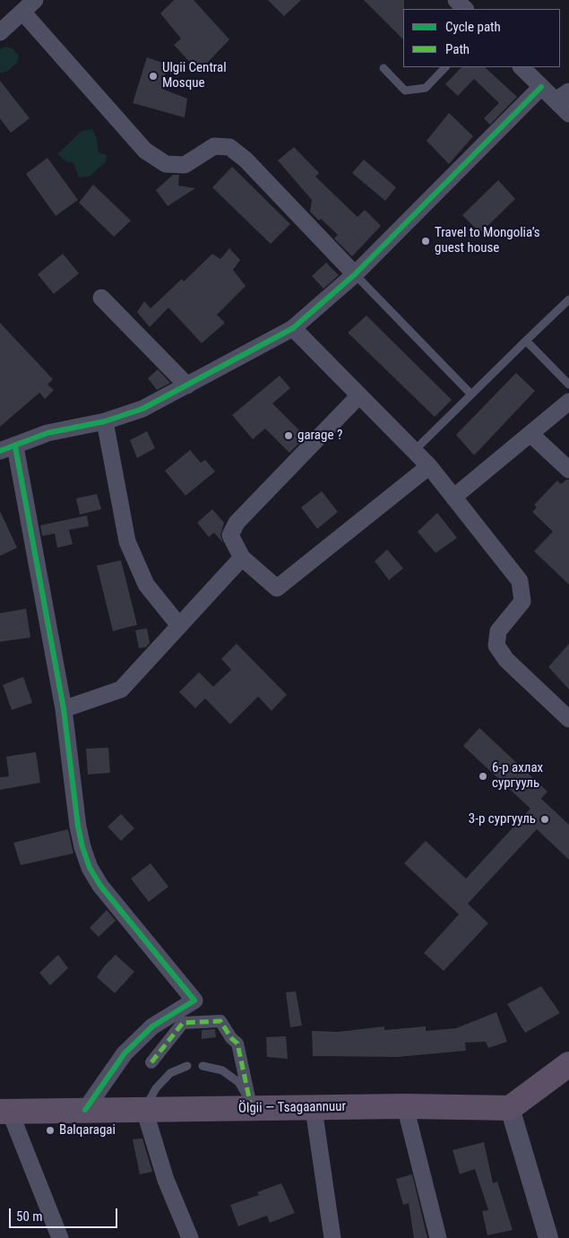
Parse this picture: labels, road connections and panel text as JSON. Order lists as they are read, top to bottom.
{
  "streets": {
    "highway": ["Ölgii — Tsagaannuur"]
  },
  "places": [
    "Ulgii Central Mosque",
    "Travel to Mongolia’s guest house",
    "garage ?",
    "6-р ахлах сургууль",
    "3-р сургууль",
    "Balqaragai"
  ],
  "legend": ["Cycle path", "Path"],
  "scale_bar": "50 m"
}
